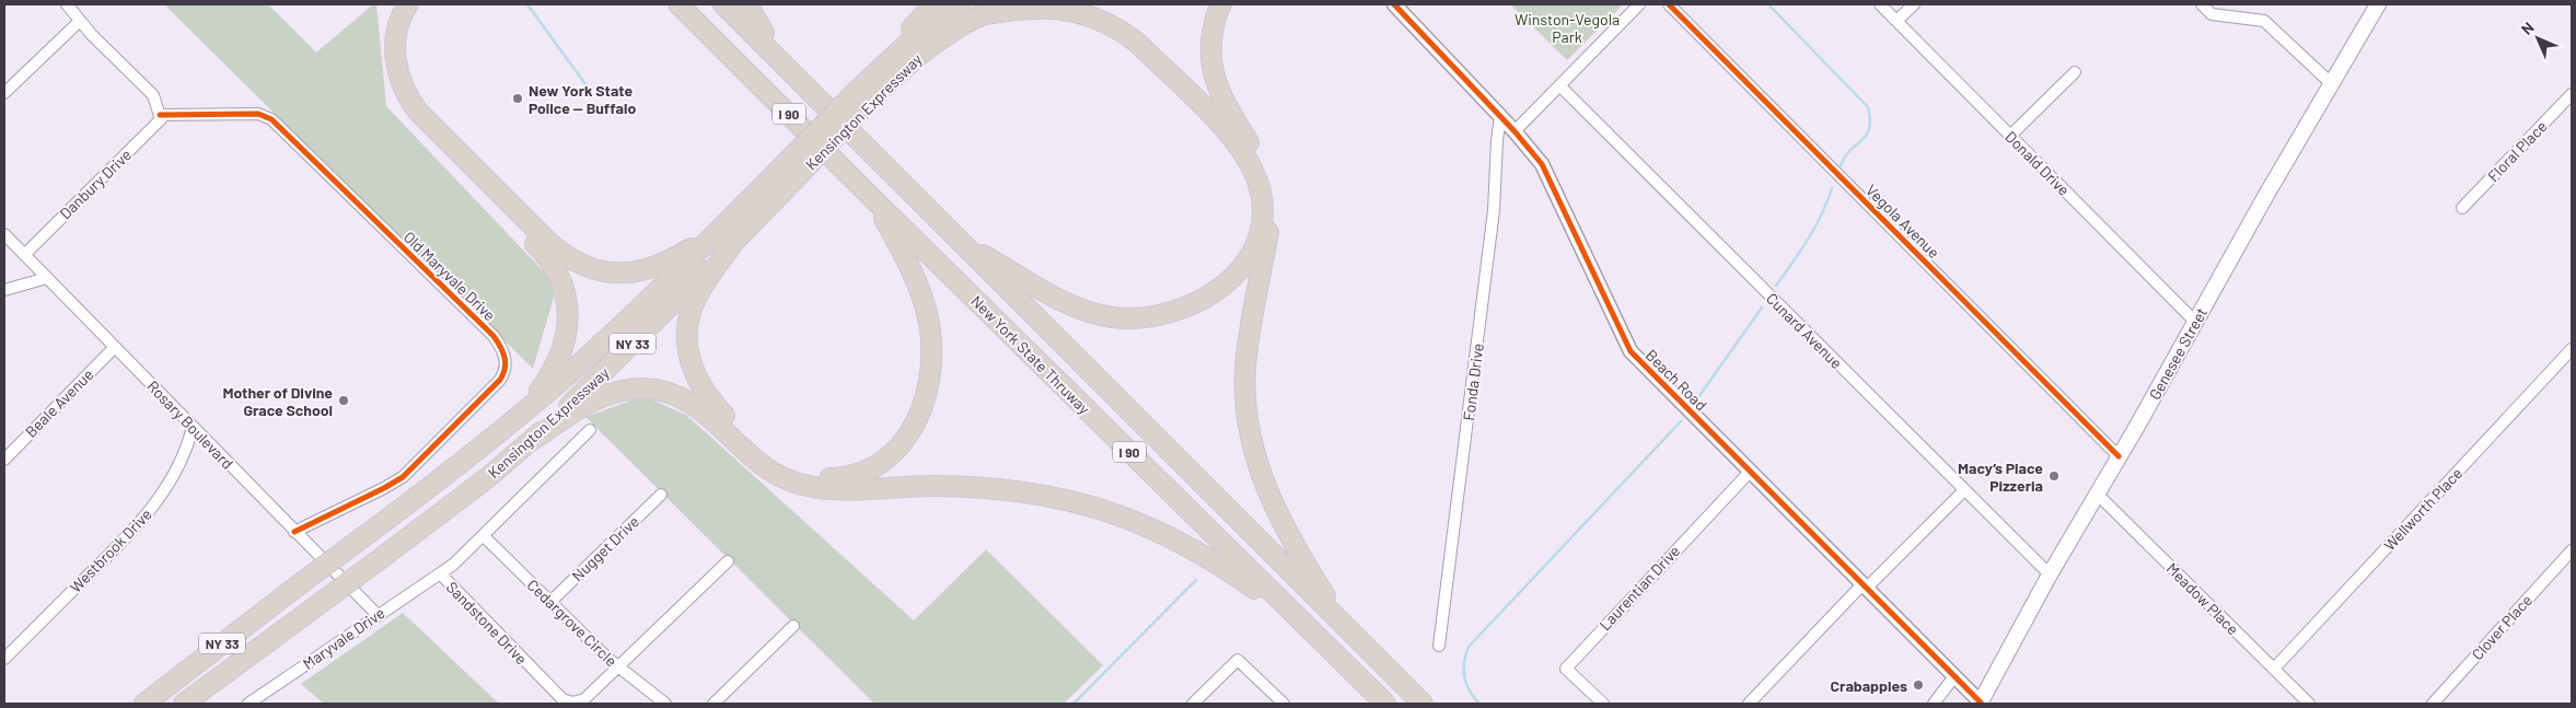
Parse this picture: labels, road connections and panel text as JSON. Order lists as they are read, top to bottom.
{
  "streets": {
    "highway": [
      "Kensington Expressway",
      "I 90",
      "NY 33",
      "New York State Thruway"
    ],
    "main road": ["Genesee Street"],
    "street": [
      "Floral Place",
      "Donald Drive",
      "Danbury Drive",
      "Vegola Avenue",
      "Old Maryvale Drive",
      "Cunard Avenue",
      "Beach Road",
      "Fonda Drive",
      "Beale Avenue",
      "Rosary Boulevard",
      "Wellworth Place",
      "Nugget Drive",
      "Westbrook Drive",
      "Laurentian Drive",
      "Meadow Place",
      "Sandstone Drive",
      "Cedargrove Circle",
      "Clover Place",
      "Maryvale Drive"
    ]
  },
  "crossings": [
    ["Donald Drive", "Genesee Street"],
    ["Danbury Drive", "Old Maryvale Drive"],
    ["Danbury Drive", "Rosary Boulevard"],
    ["Vegola Avenue", "Genesee Street"],
    ["Old Maryvale Drive", "Rosary Boulevard"],
    ["Cunard Avenue", "Genesee Street"],
    ["Genesee Street", "Beach Road"],
    ["Genesee Street", "Meadow Place"],
    ["Beach Road", "Fonda Drive"],
    ["Beach Road", "Laurentian Drive"],
    ["Beale Avenue", "Rosary Boulevard"],
    ["Rosary Boulevard", "Westbrook Drive"],
    ["Rosary Boulevard", "Maryvale Drive"],
    ["Wellworth Place", "Meadow Place"],
    ["Nugget Drive", "Cedargrove Circle"],
    ["Sandstone Drive", "Cedargrove Circle"],
    ["Sandstone Drive", "Maryvale Drive"]
  ],
  "parks": ["Winston-Vegola Park"],
  "places": [
    "New York State Police -- Buffalo",
    "Mother of Divine Grace School",
    "Macy’s Place Pizzeria",
    "Crabapples"
  ],
  "north": "top left"
}
